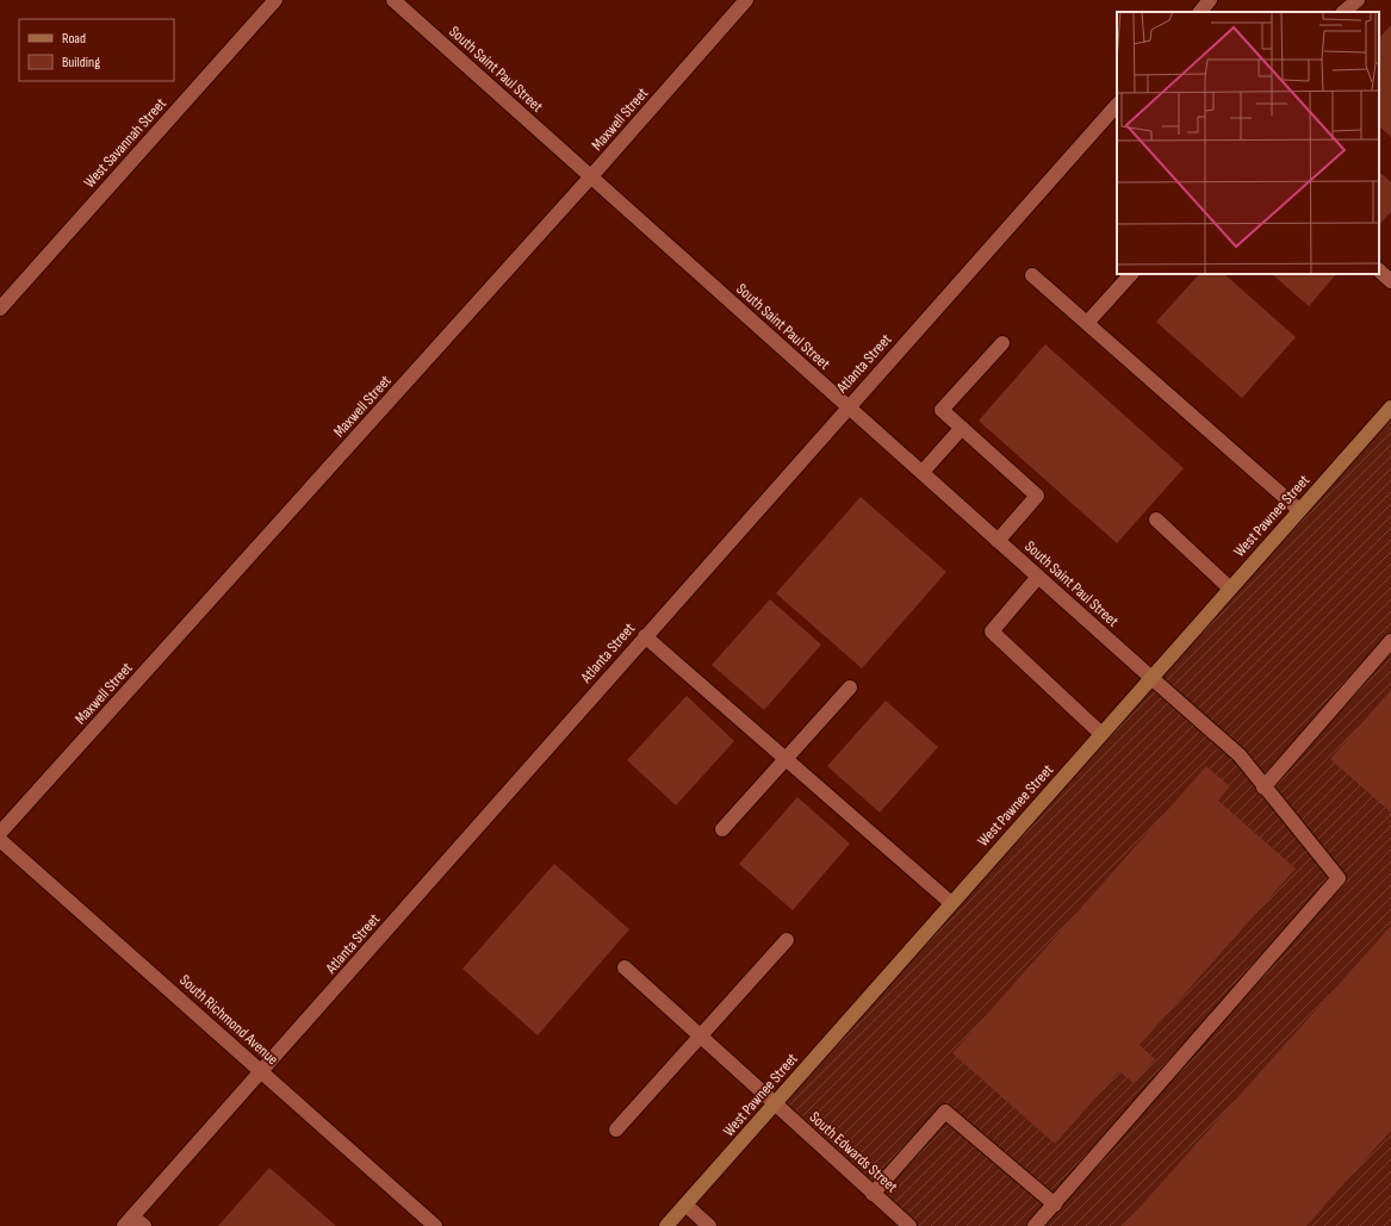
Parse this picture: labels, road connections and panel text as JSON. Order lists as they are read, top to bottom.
{
  "streets": {
    "main road": ["West Pawnee Street"],
    "street": [
      "South Saint Paul Street",
      "Maxwell Street",
      "West Savannah Street",
      "Atlanta Street",
      "South Richmond Avenue",
      "South Edwards Street"
    ]
  },
  "crossings": [
    ["South Saint Paul Street", "Maxwell Street"],
    ["South Saint Paul Street", "Atlanta Street"],
    ["South Saint Paul Street", "West Pawnee Street"],
    ["Atlanta Street", "South Richmond Avenue"],
    ["West Pawnee Street", "South Edwards Street"]
  ],
  "legend": ["Road", "Building"]
}
